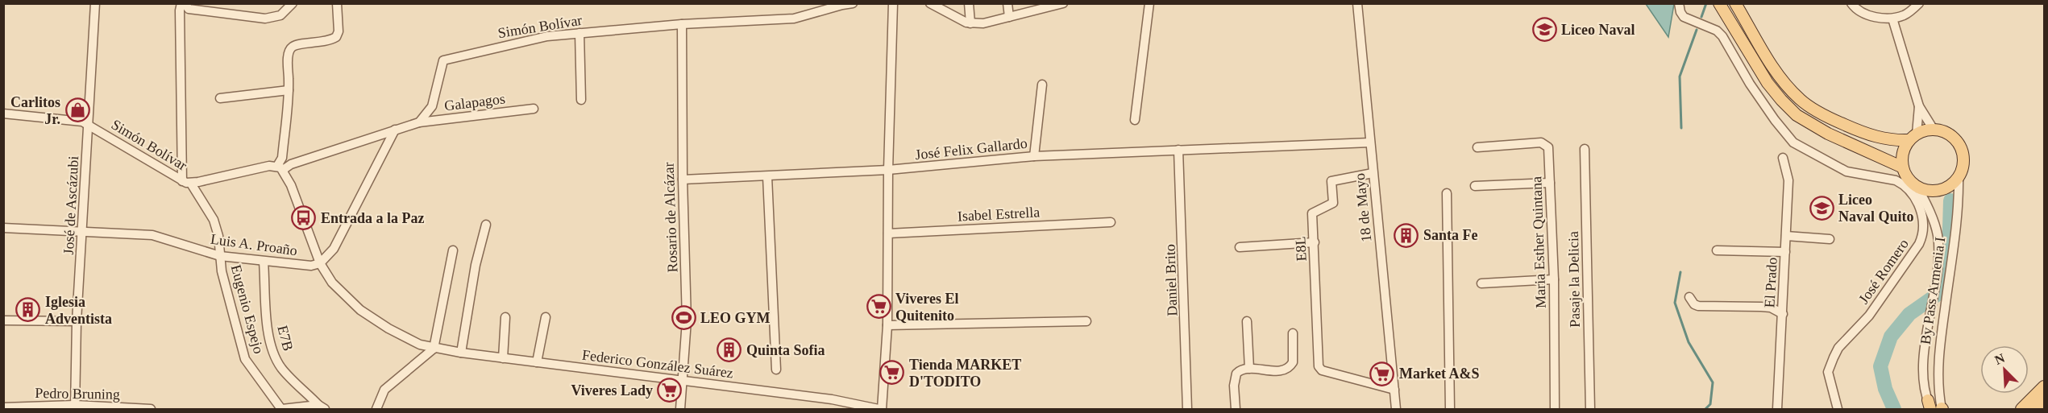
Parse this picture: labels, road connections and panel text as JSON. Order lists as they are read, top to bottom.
{
  "streets": {
    "street": [
      "Simón Bolívar",
      "Galapagos",
      "José Felix Gallardo",
      "José de Ascázubi",
      "18 de Mayo",
      "Isabel Estrella",
      "Rosario de Alcázar",
      "Maria Esther Quintana",
      "Luis A. Proaño",
      "E8L",
      "José Romero",
      "Pasaje la Delicia",
      "Daniel Brito",
      "El Prado",
      "By Pass Armenia I",
      "Eugenio Espejo",
      "E7B",
      "Federico González Suárez",
      "Pedro Bruning"
    ]
  },
  "crossings": [
    ["Simón Bolívar", "Galapagos"],
    ["Simón Bolívar", "José de Ascázubi"],
    ["Simón Bolívar", "Rosario de Alcázar"],
    ["Simón Bolívar", "Eugenio Espejo"],
    ["Simón Bolívar", "Federico González Suárez"],
    ["José Felix Gallardo", "18 de Mayo"],
    ["José Felix Gallardo", "Rosario de Alcázar"],
    ["José Felix Gallardo", "Daniel Brito"],
    ["José de Ascázubi", "Luis A. Proaño"],
    ["José de Ascázubi", "Pedro Bruning"],
    ["18 de Mayo", "E8L"],
    ["Rosario de Alcázar", "Federico González Suárez"],
    ["Luis A. Proaño", "Eugenio Espejo"],
    ["Luis A. Proaño", "E7B"],
    ["Luis A. Proaño", "Federico González Suárez"]
  ],
  "places": {
    "school or university": ["Liceo Naval", "Liceo Naval Quito"],
    "shop": ["Carlitos Jr."],
    "bus stop": ["Entrada a la Paz"],
    "building": ["Santa Fe", "Iglesia Adventista", "Quinta Sofia"],
    "supermarket": [
      "Viveres El Quitenito",
      "Tienda MARKET D'TODITO",
      "Market A&S",
      "Viveres Lady"
    ],
    "sports": ["LEO GYM"]
  },
  "north": "top left"
}
